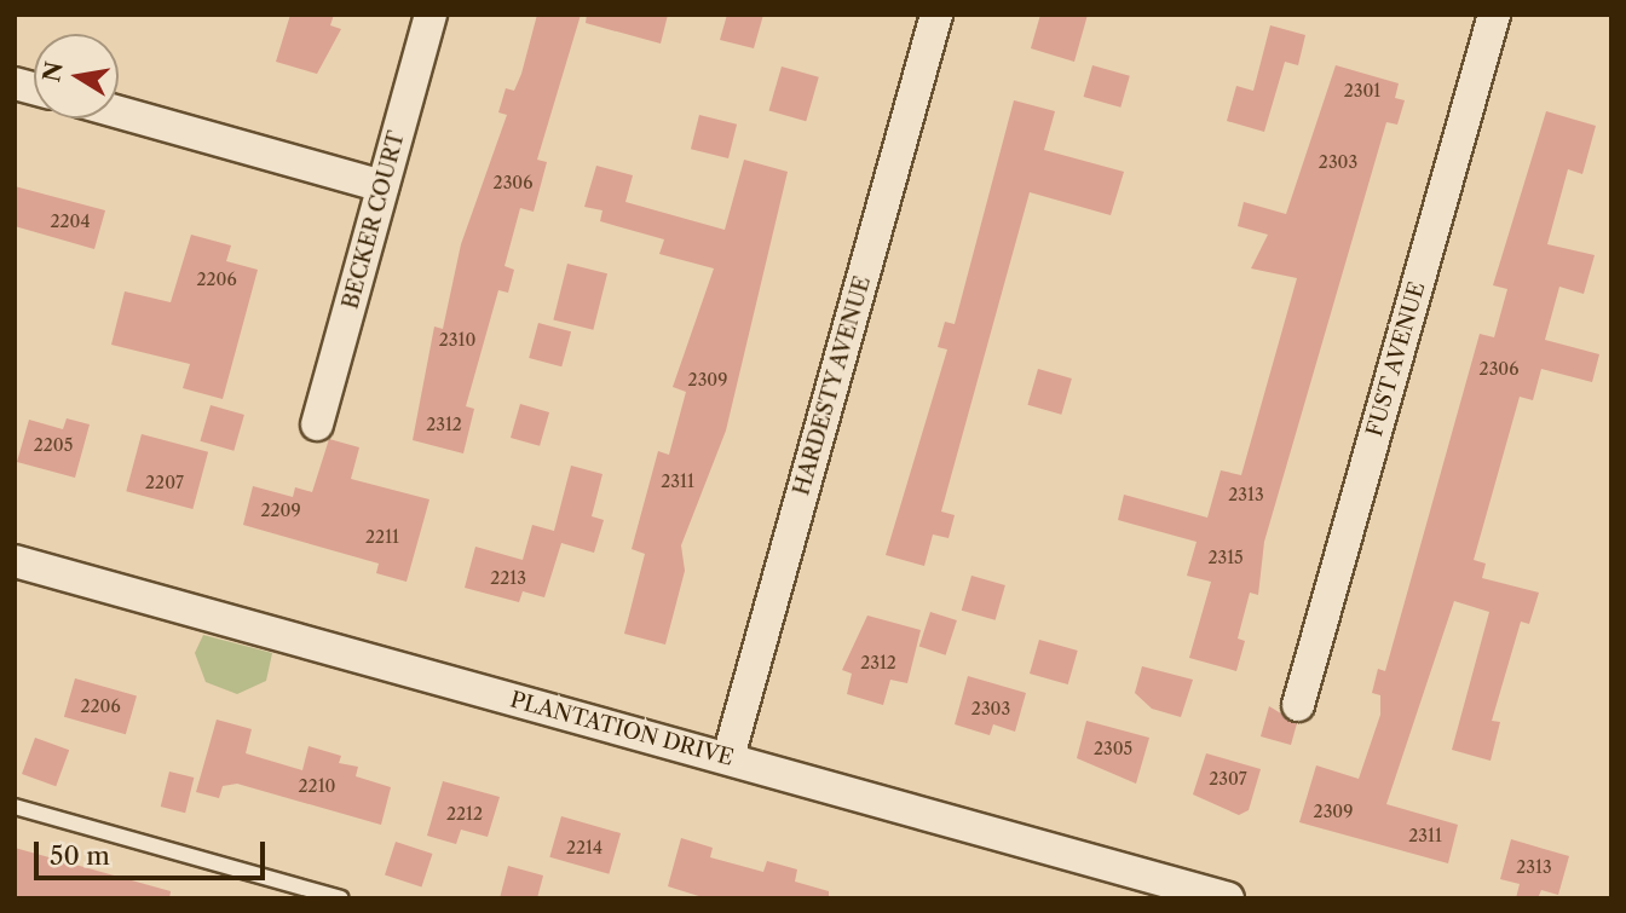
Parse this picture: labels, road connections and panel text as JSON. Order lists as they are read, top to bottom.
{
  "streets": {
    "street": [
      "BECKER COURT",
      "FUST AVENUE",
      "HARDESTY AVENUE",
      "PLANTATION DRIVE"
    ]
  },
  "crossings": [
    ["HARDESTY AVENUE", "PLANTATION DRIVE"]
  ],
  "house_numbers": [
    "2301",
    "2303",
    "2306",
    "2204",
    "2206",
    "2310",
    "2306",
    "2309",
    "2312",
    "2205",
    "2311",
    "2207",
    "2313",
    "2209",
    "2211",
    "2315",
    "2213",
    "2312",
    "2206",
    "2303",
    "2305",
    "2307",
    "2210",
    "2309",
    "2212",
    "2311",
    "2214",
    "2313"
  ],
  "scale_bar": "50 m",
  "north": "left"
}
